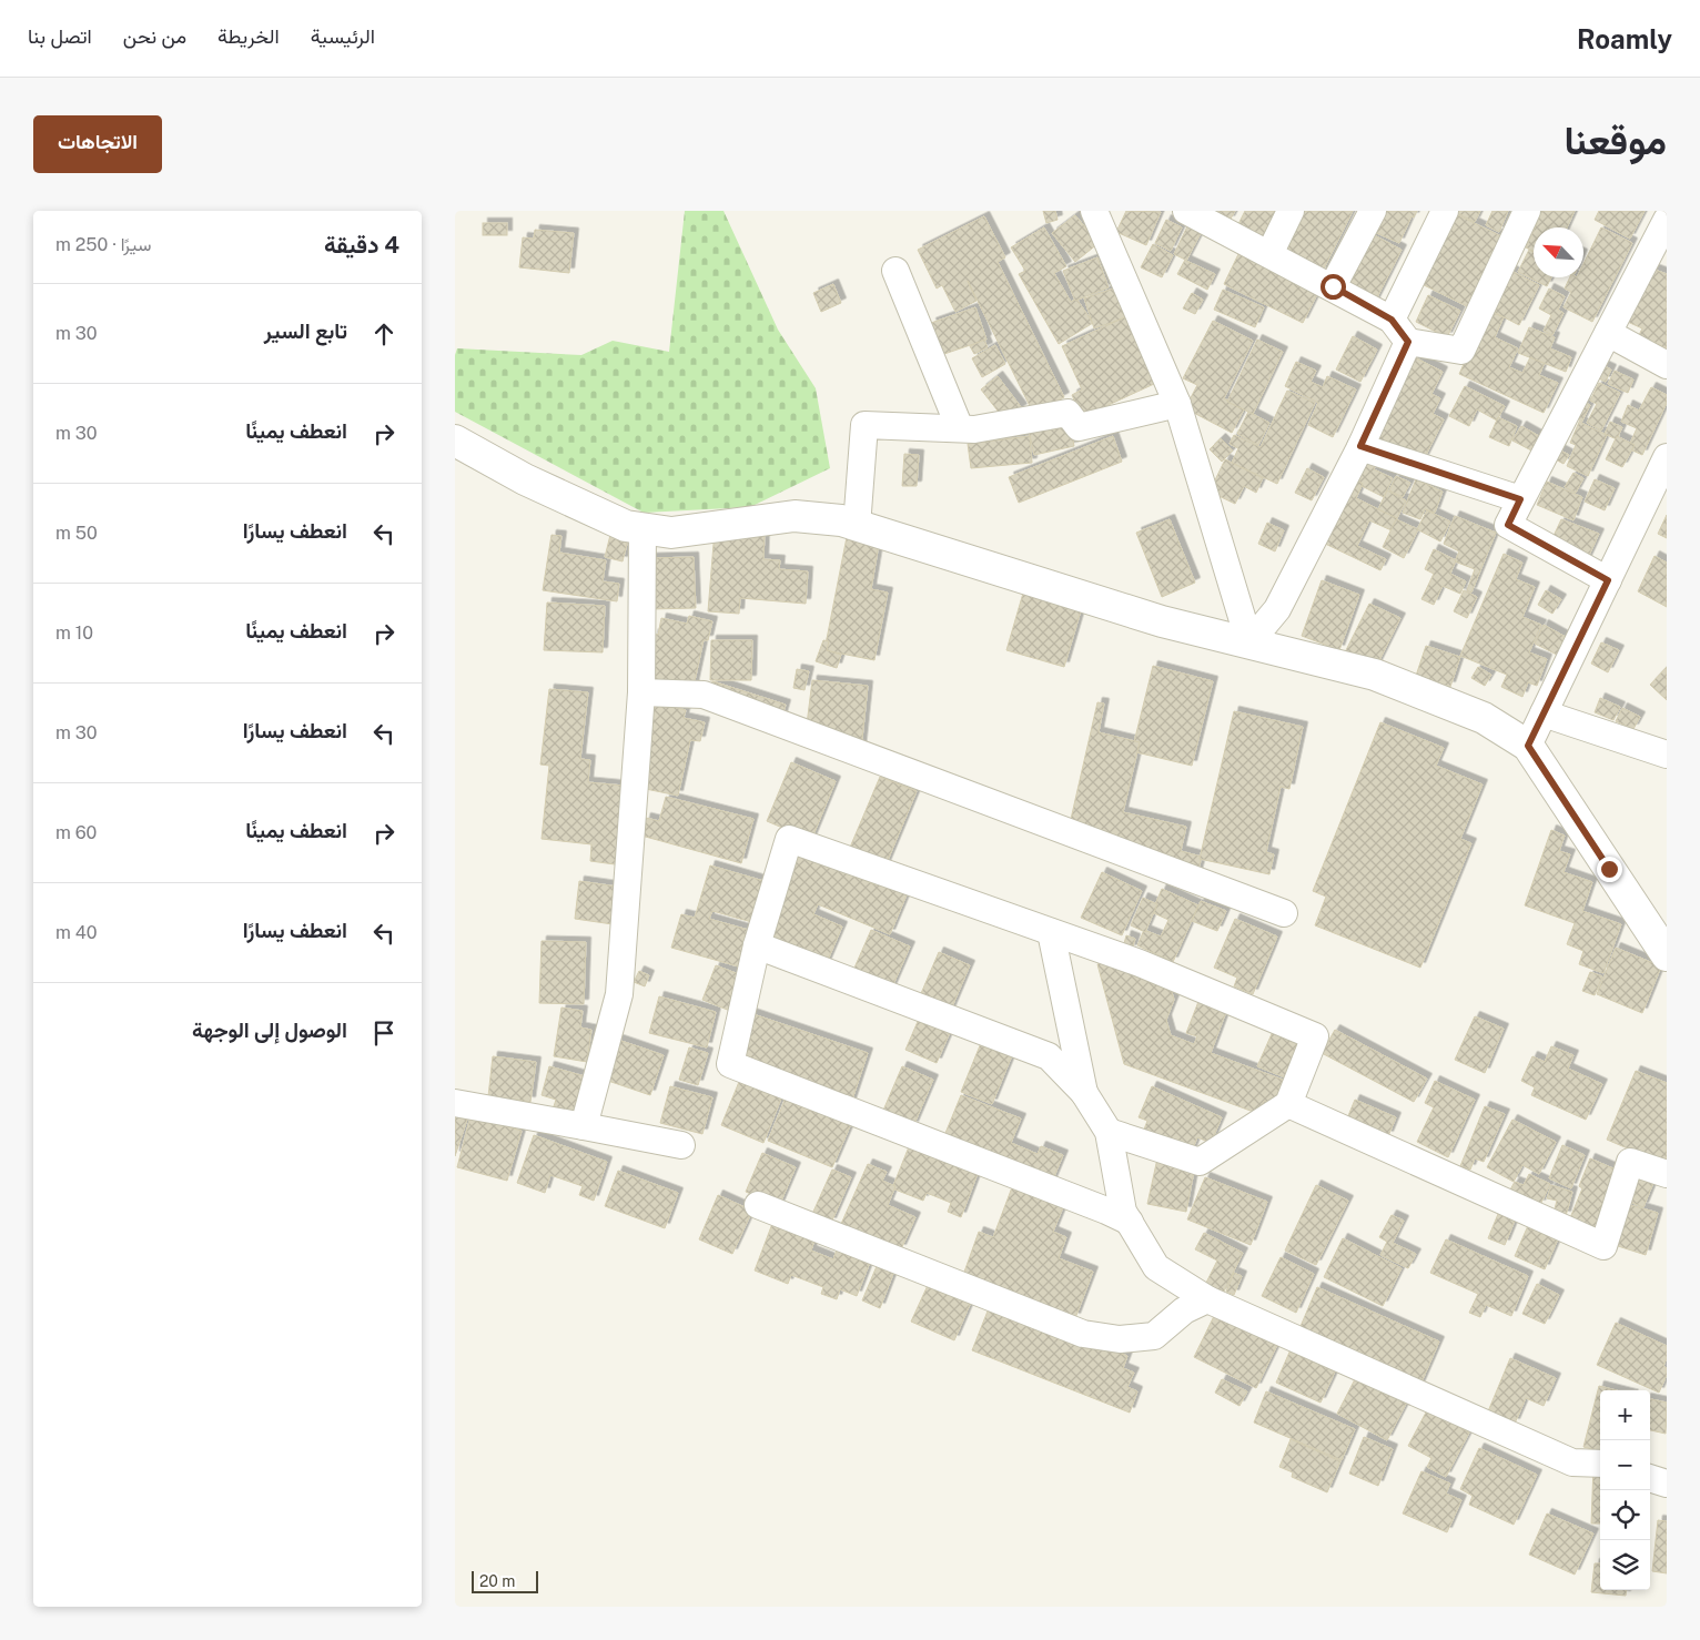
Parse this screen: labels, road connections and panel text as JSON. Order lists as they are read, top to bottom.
{
  "scale_bar": "20 m",
  "north": "top left",
  "page": {
    "header": "Roamly",
    "nav": [
      "الرئيسية",
      "الخريطة",
      "من نحن",
      "اتصل بنا"
    ],
    "title": "موقعنا",
    "buttons": "الاتجاهات",
    "heading": ["4 دقيقة", "سيرًا · 250 m"],
    "list": [
      ["تابع السير", "30 m"],
      ["انعطف يمينًا", "30 m"],
      ["انعطف يسارًا", "50 m"],
      ["انعطف يمينًا", "10 m"],
      ["انعطف يسارًا", "30 m"],
      ["انعطف يمينًا", "60 m"],
      ["انعطف يسارًا", "40 m"],
      "الوصول إلى الوجهة"
    ],
    "map_buttons": ["+", "−"],
    "scale": "20 m"
  }
}
